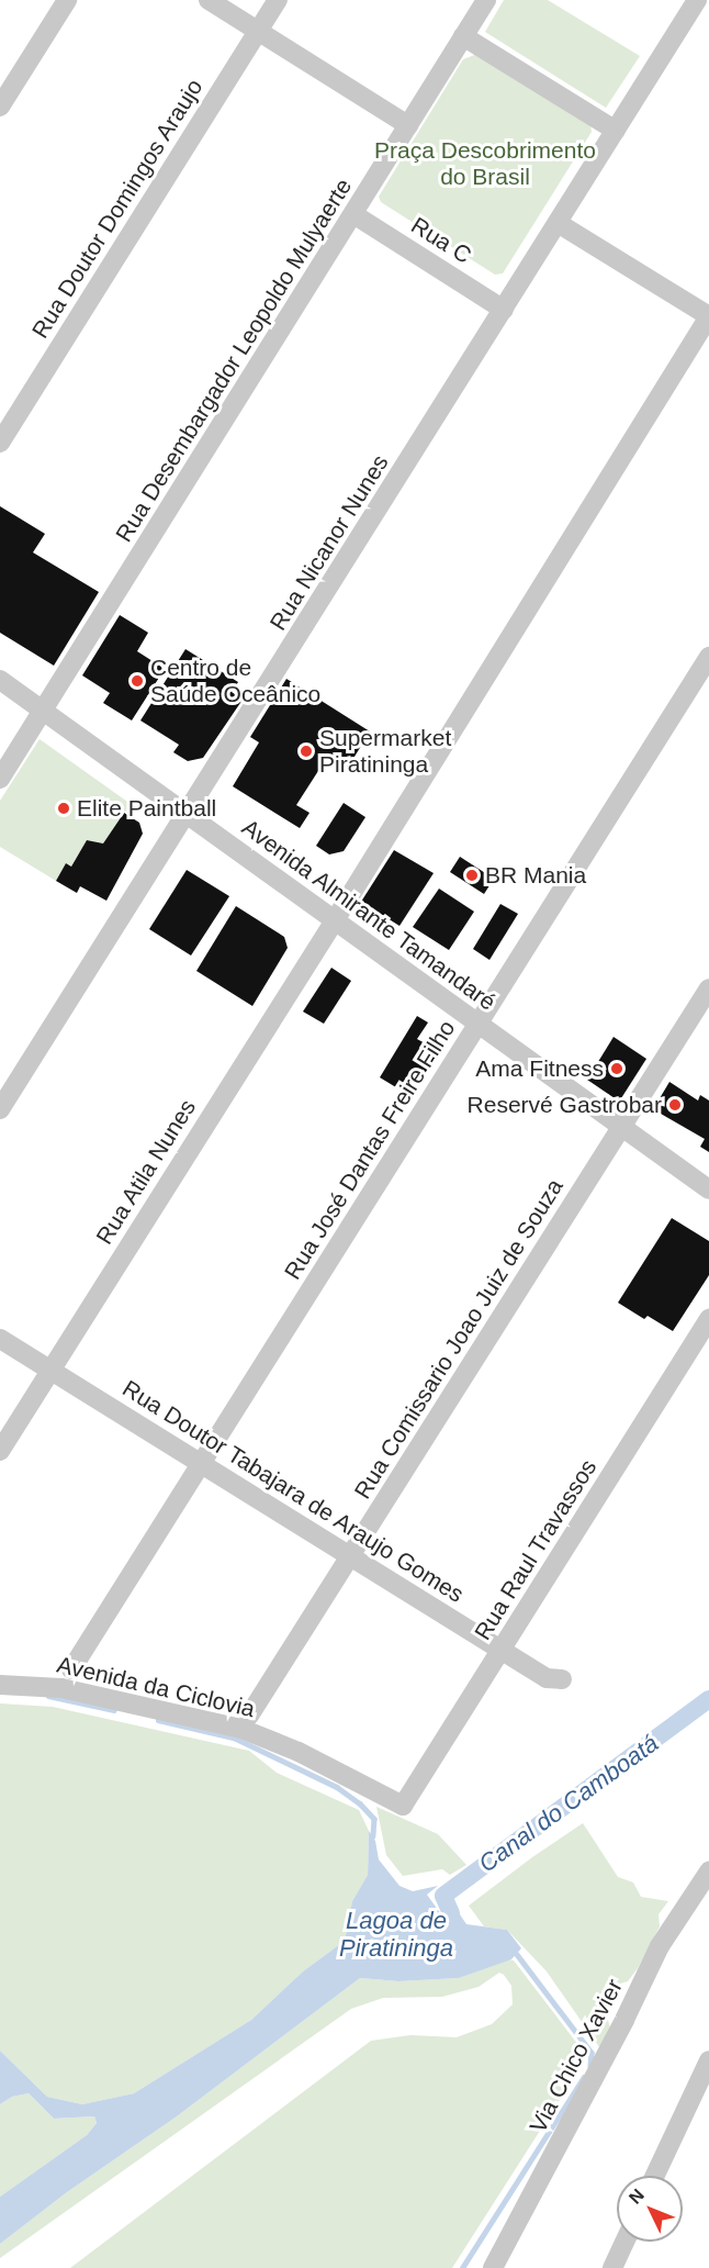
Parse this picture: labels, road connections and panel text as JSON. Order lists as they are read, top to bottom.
{
  "streets": {
    "street": [
      "Rua Doutor Domingos Araujo",
      "Rua C",
      "Rua Desembargador Leopoldo Mulyaerte",
      "Rua Nicanor Nunes",
      "Avenida Almirante Tamandaré",
      "Rua José Dantas Freire Filho",
      "Rua Atila Nunes",
      "Rua Comissario Joao Juiz de Souza",
      "Rua Doutor Tabajara de Araujo Gomes",
      "Rua Raul Travassos",
      "Avenida da Ciclovia",
      "Via Chico Xavier"
    ]
  },
  "crossings": [
    ["Rua C", "Rua Desembargador Leopoldo Mulyaerte"],
    ["Rua C", "Rua Nicanor Nunes"],
    ["Rua Desembargador Leopoldo Mulyaerte", "Avenida Almirante Tamandaré"],
    ["Rua Nicanor Nunes", "Avenida Almirante Tamandaré"],
    ["Avenida Almirante Tamandaré", "Rua José Dantas Freire Filho"],
    ["Avenida Almirante Tamandaré", "Rua Atila Nunes"],
    ["Avenida Almirante Tamandaré", "Rua Comissario Joao Juiz de Souza"],
    ["Rua José Dantas Freire Filho", "Rua Doutor Tabajara de Araujo Gomes"],
    ["Rua Atila Nunes", "Rua Doutor Tabajara de Araujo Gomes"],
    ["Rua Comissario Joao Juiz de Souza", "Rua Doutor Tabajara de Araujo Gomes"],
    ["Rua Doutor Tabajara de Araujo Gomes", "Rua Raul Travassos"],
    ["Rua Raul Travassos", "Avenida da Ciclovia"]
  ],
  "water": ["Canal do Camboatá", "Lagoa de Piratininga"],
  "parks": ["Praça Descobrimento do Brasil"],
  "places": [
    "Centro de Saúde Oceânico",
    "Supermarket Piratininga",
    "Elite Paintball",
    "BR Mania",
    "Ama Fitness",
    "Reservé Gastrobar"
  ],
  "north": "top left"
}
